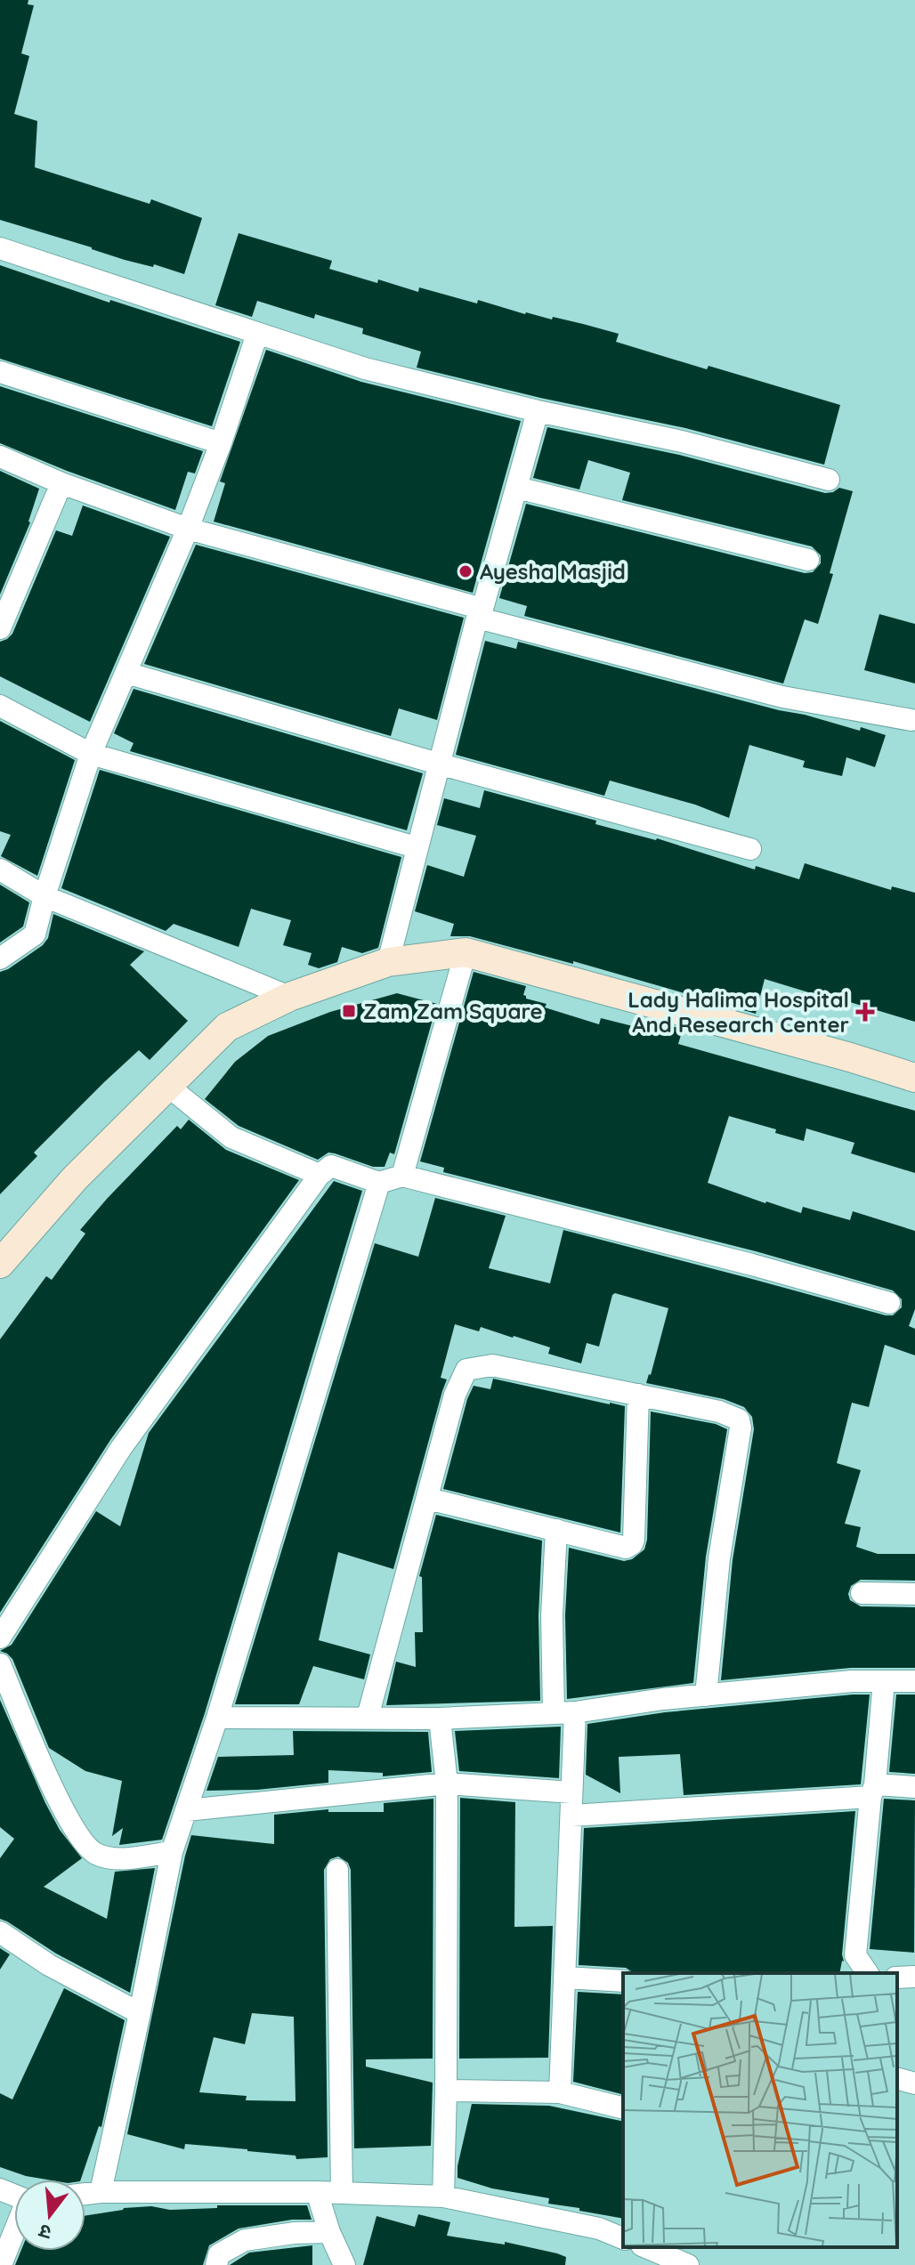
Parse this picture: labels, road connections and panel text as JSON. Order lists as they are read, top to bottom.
{
  "places": {
    "other": ["Ayesha Masjid"],
    "transit": ["Zam Zam Square"],
    "health": ["Lady Halima Hospital And Research Center"]
  },
  "north": "bottom"
}
